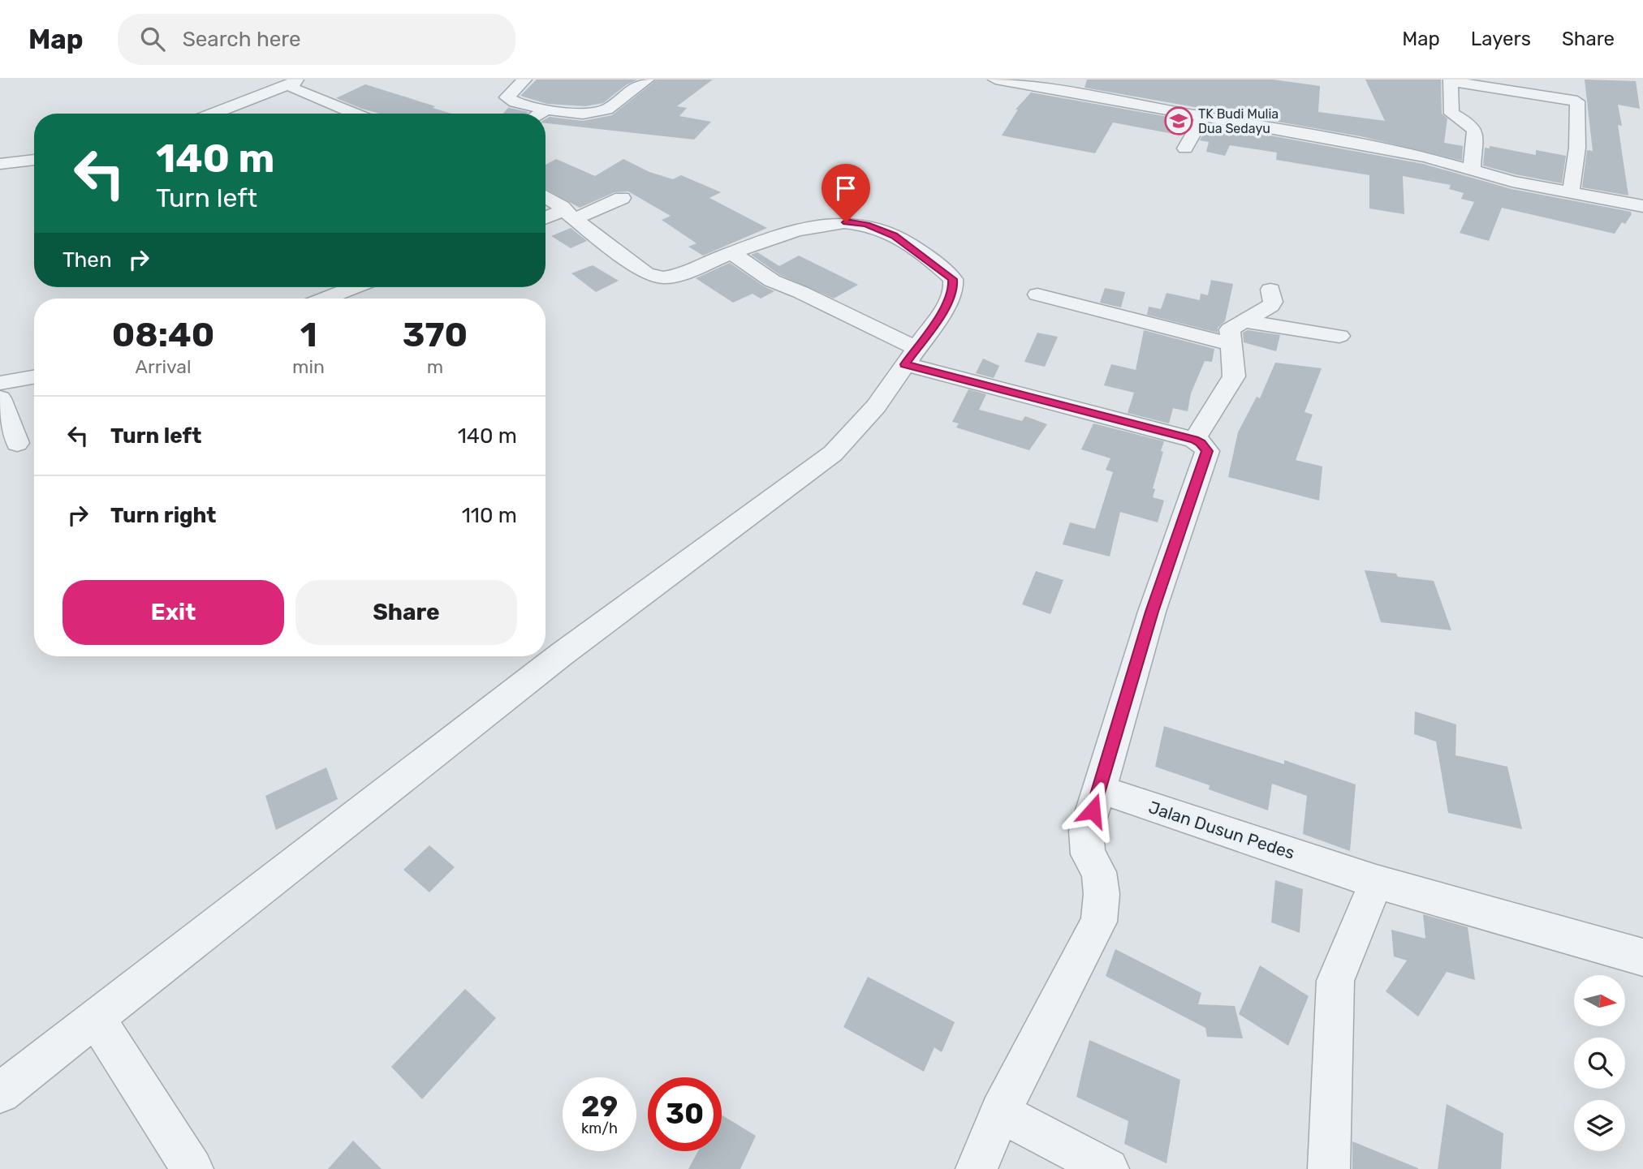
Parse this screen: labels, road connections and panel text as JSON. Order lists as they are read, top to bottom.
{
  "streets": {
    "street": ["Jalan Dusun Pedes"]
  },
  "places": {
    "school or university": ["TK Budi Mulia Dua Sedayu"]
  },
  "north": "right",
  "page": {
    "header": "Map",
    "search": "Search here",
    "nav": ["Map", "Layers", "Share"],
    "turn": ["140 m", "Turn left"],
    "then": "Then",
    "eta": [
      "08:40",
      "Arrival",
      "1",
      "min",
      "370",
      "m"
    ],
    "list": [
      {
        "name": "Turn left",
        "value": "140 m"
      },
      {
        "name": "Turn right",
        "value": "110 m"
      }
    ],
    "buttons": ["Exit", "Share"],
    "speed": "29 km/h",
    "limit": "30"
  }
}
